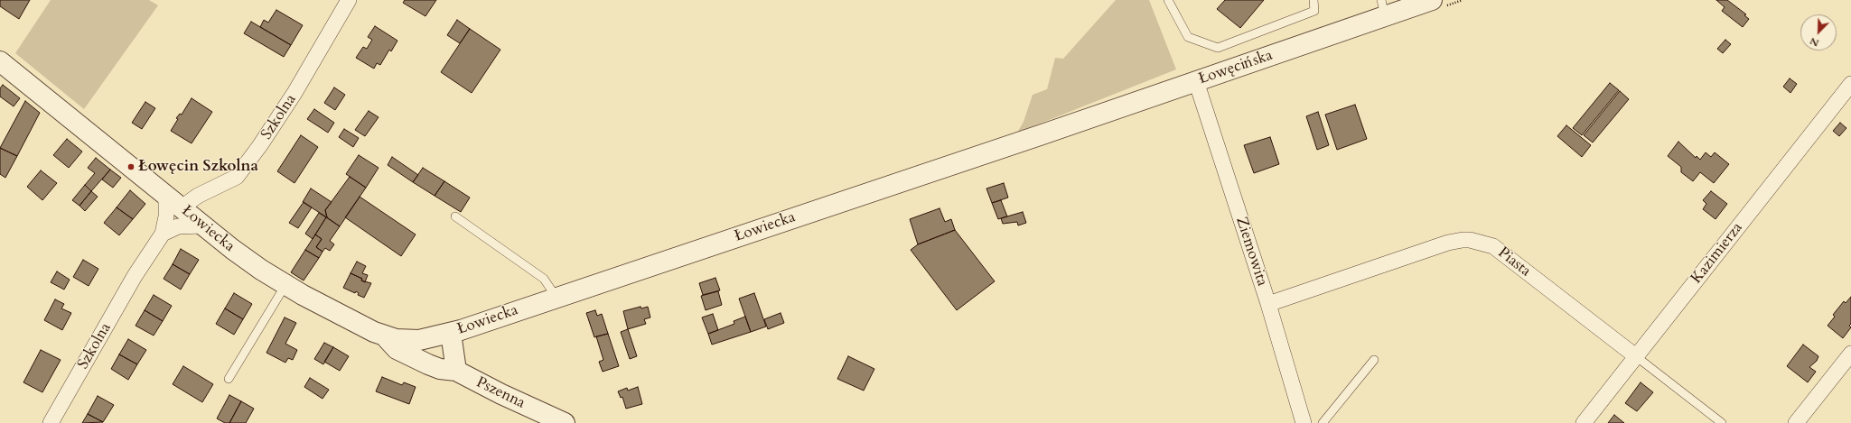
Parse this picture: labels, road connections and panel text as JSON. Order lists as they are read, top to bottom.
{
  "streets": {
    "street": [
      "Łowęcińska",
      "Szkolna",
      "Łowiecka",
      "Ziemowita",
      "Kazimierza",
      "Piasta",
      "Pszenna"
    ]
  },
  "crossings": [
    ["Łowęcińska", "Łowiecka"],
    ["Łowęcińska", "Ziemowita"],
    ["Szkolna", "Łowiecka"],
    ["Łowiecka", "Pszenna"],
    ["Ziemowita", "Piasta"],
    ["Kazimierza", "Piasta"]
  ],
  "places": ["Łowęcin Szkolna"],
  "north": "bottom left"
}
